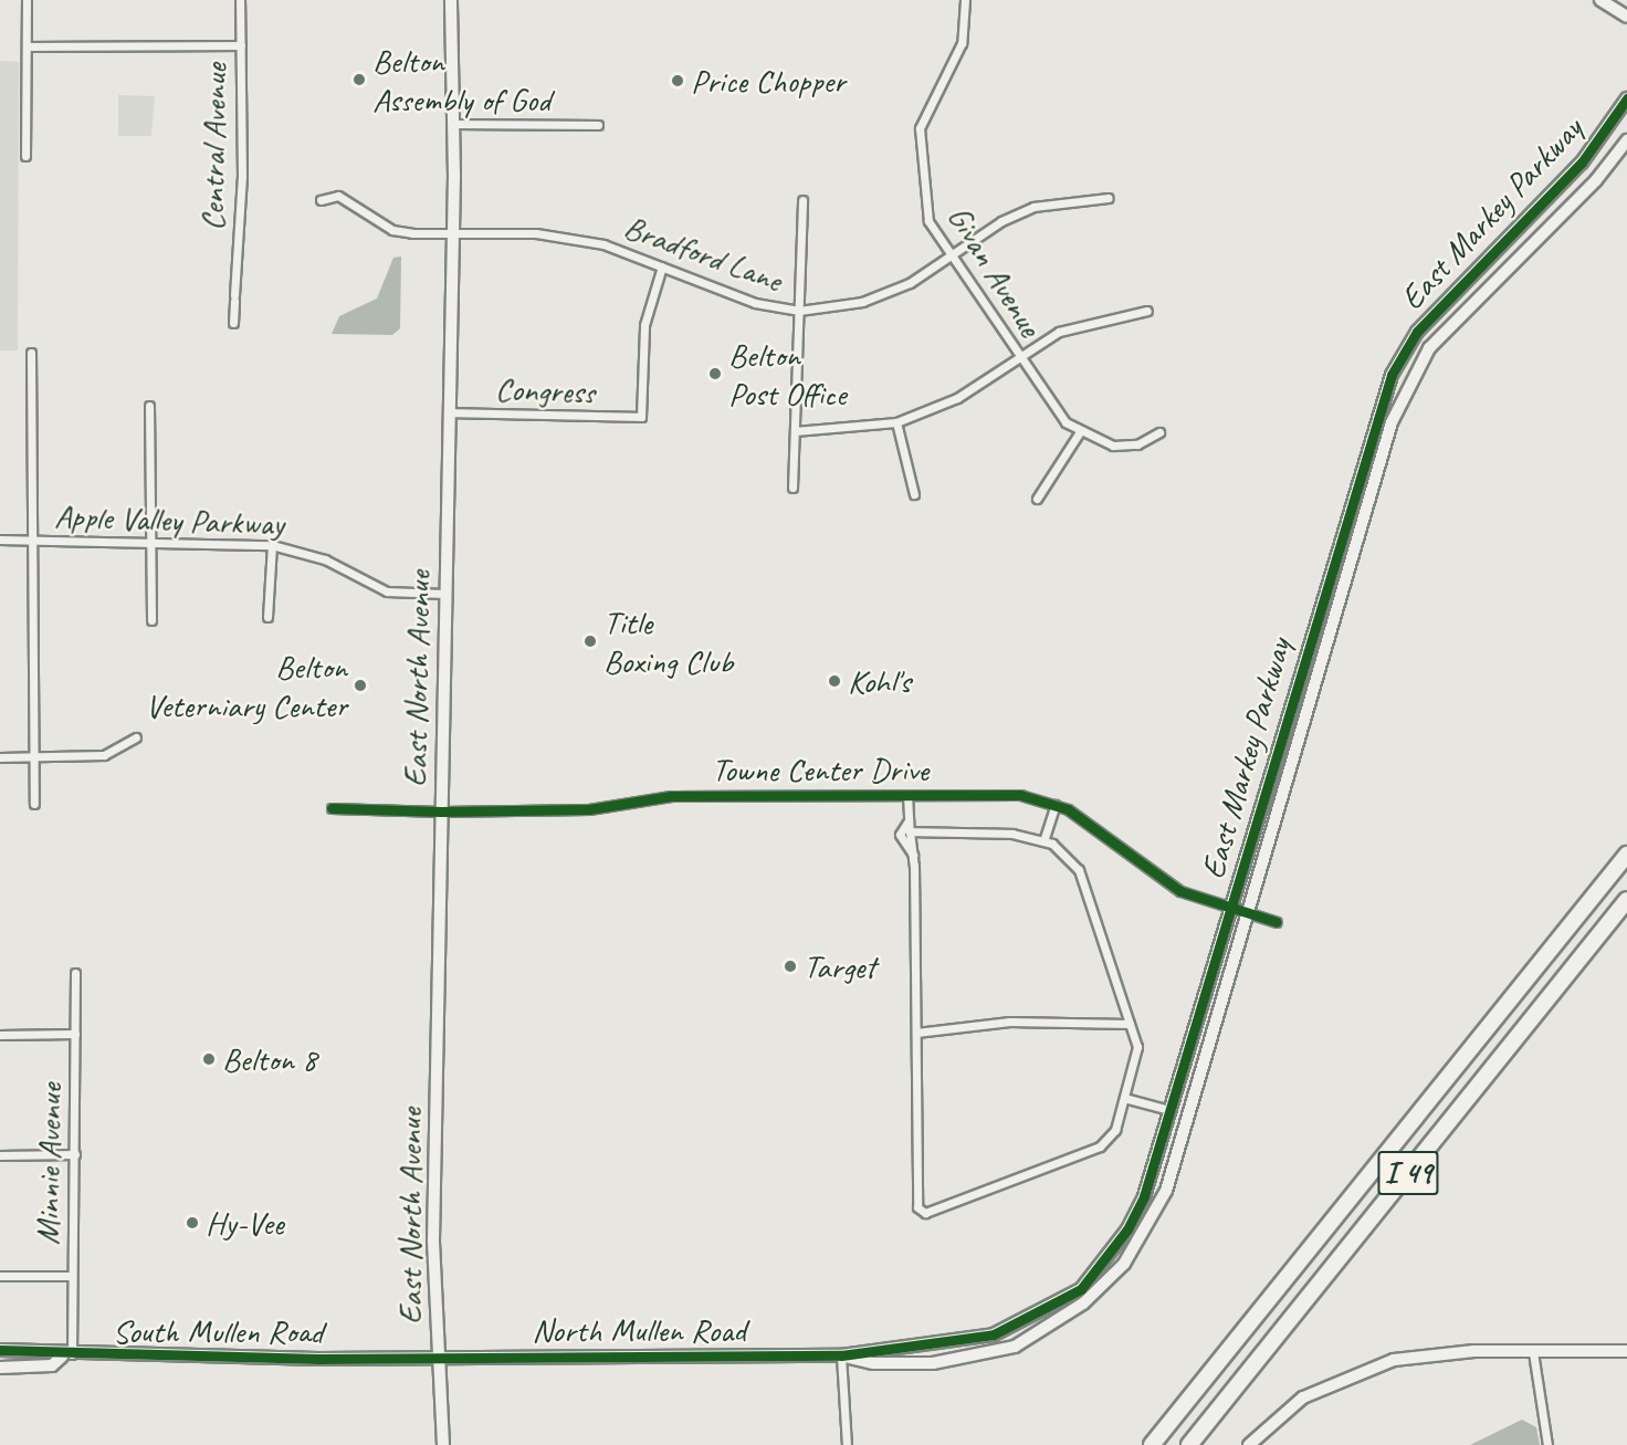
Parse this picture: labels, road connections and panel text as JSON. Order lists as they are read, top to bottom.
{
  "streets": {
    "highway": ["I 49"],
    "street": [
      "Central Avenue",
      "East Markey Parkway",
      "Bradford Lane",
      "Givan Avenue",
      "Congress",
      "Apple Valley Parkway",
      "East North Avenue",
      "Towne Center Drive",
      "Minnie Avenue",
      "North Mullen Road",
      "South Mullen Road"
    ]
  },
  "crossings": [
    ["East Markey Parkway", "Towne Center Drive"],
    ["East Markey Parkway", "North Mullen Road"],
    ["Bradford Lane", "Givan Avenue"],
    ["Bradford Lane", "Congress"],
    ["Bradford Lane", "East North Avenue"],
    ["Congress", "East North Avenue"],
    ["Apple Valley Parkway", "East North Avenue"],
    ["East North Avenue", "Towne Center Drive"],
    ["East North Avenue", "North Mullen Road"],
    ["East North Avenue", "South Mullen Road"],
    ["Minnie Avenue", "South Mullen Road"],
    ["North Mullen Road", "South Mullen Road"]
  ],
  "places": [
    "Belton Assembly of God",
    "Price Chopper",
    "Belton Post Office",
    "Title Boxing Club",
    "Kohl's",
    "Belton Veterniary Center",
    "Target",
    "Belton 8",
    "Hy-Vee"
  ]
}
